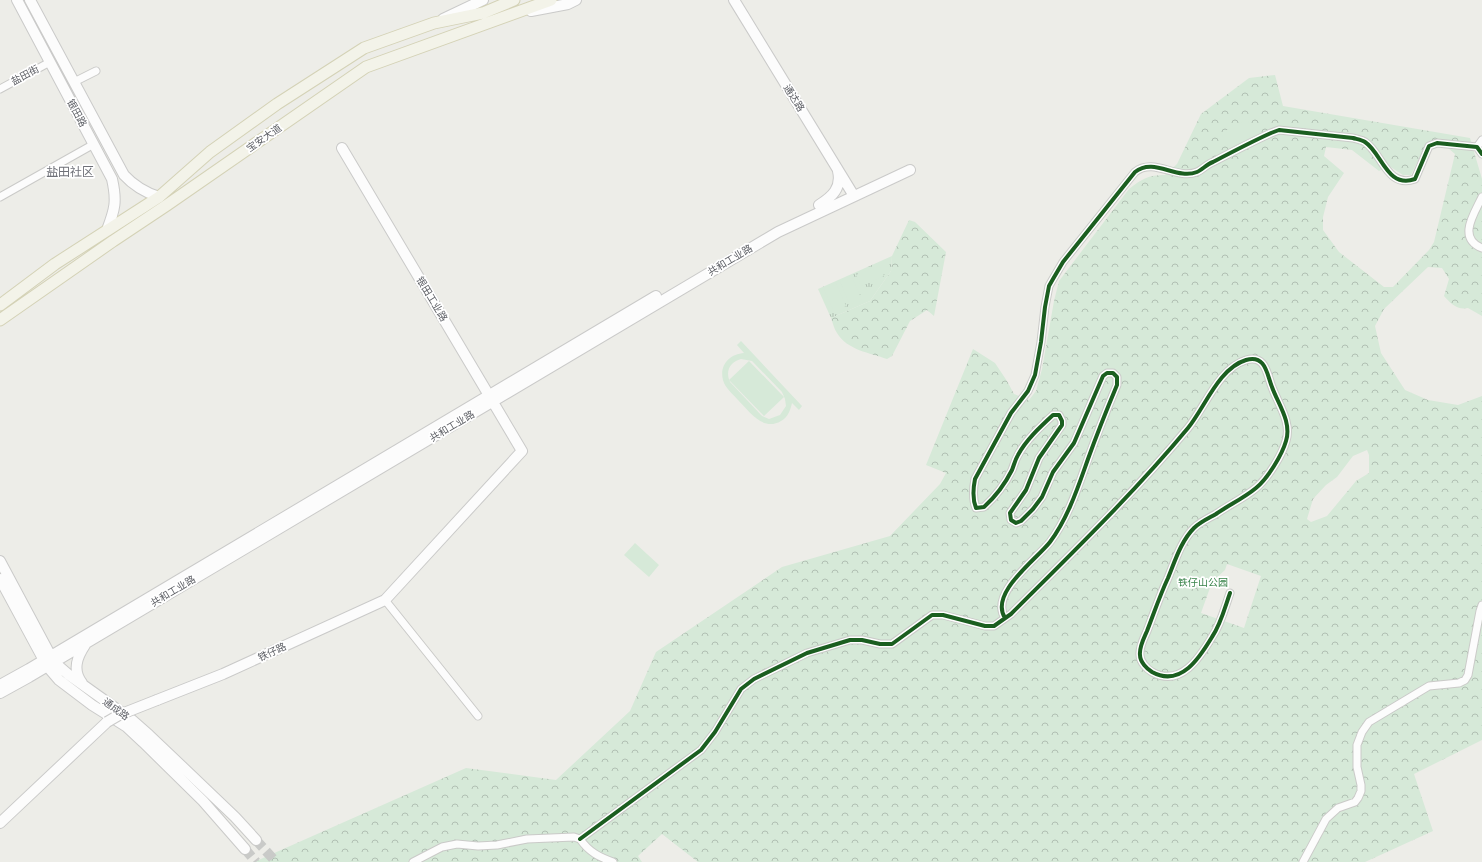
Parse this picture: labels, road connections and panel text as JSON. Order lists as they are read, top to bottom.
{
  "streets": {
    "main road": ["宝安大道"],
    "street": [
      "盐田街",
      "通达路",
      "银田路",
      "共和工业路",
      "银田工业路",
      "铁仔路",
      "通成路"
    ]
  },
  "crossings": [
    ["盐田街", "银田路"],
    ["通达路", "共和工业路"],
    ["银田路", "宝安大道"],
    ["共和工业路", "银田工业路"],
    ["共和工业路", "通成路"],
    ["银田工业路", "铁仔路"]
  ],
  "districts": ["盐田社区"],
  "parks": ["铁仔山公园"]
}
